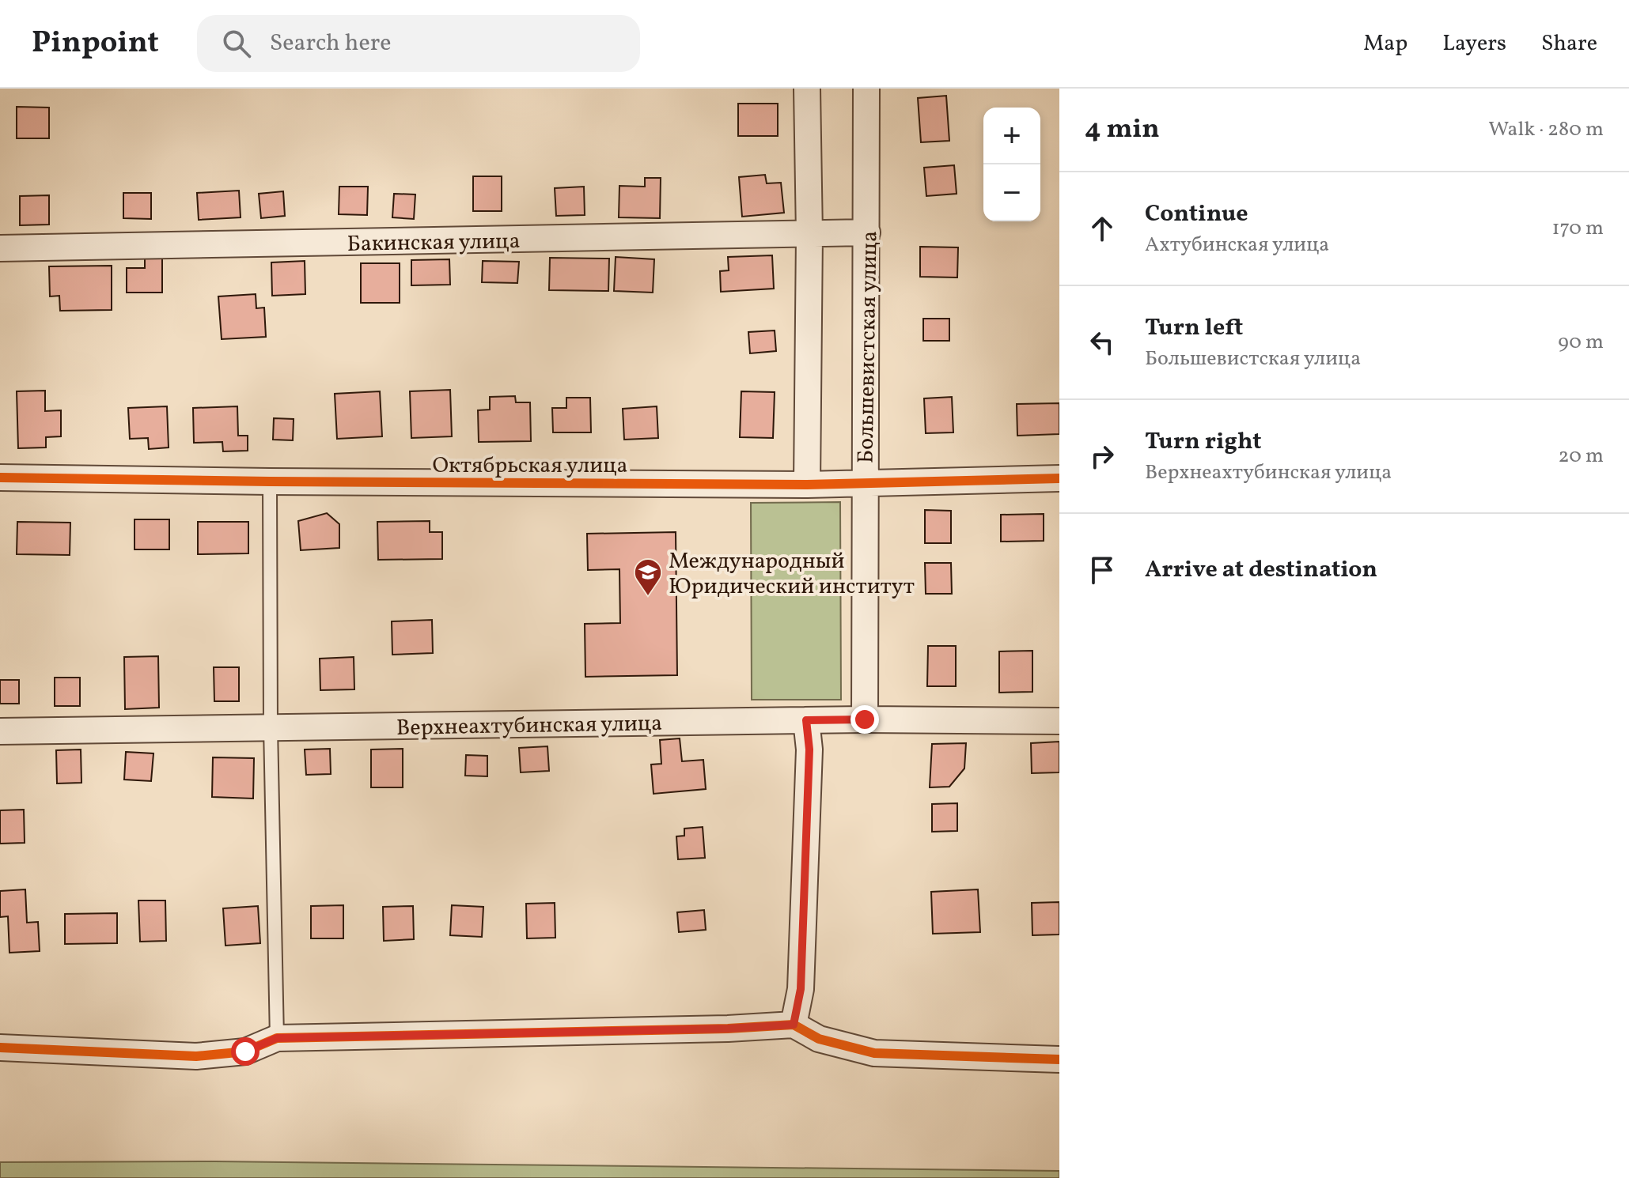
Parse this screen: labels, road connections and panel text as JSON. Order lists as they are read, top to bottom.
{
  "streets": {
    "street": [
      "Бакинская улица",
      "Большевистская улица",
      "Октябрьская улица",
      "Верхнеахтубинская улица"
    ]
  },
  "crossings": [
    ["Бакинская улица", "Большевистская улица"],
    ["Большевистская улица", "Октябрьская улица"],
    ["Большевистская улица", "Верхнеахтубинская улица"]
  ],
  "places": {
    "school or university": ["Международный Юридический институт"]
  },
  "page": {
    "header": "Pinpoint",
    "search": "Search here",
    "nav": ["Map", "Layers", "Share"],
    "heading": ["4 min", "Walk · 280 m"],
    "map_buttons": ["+", "−"],
    "list": [
      ["Continue", "Ахтубинская улица", "170 m"],
      ["Turn left", "Большевистская улица", "90 m"],
      ["Turn right", "Верхнеахтубинская улица", "20 m"],
      "Arrive at destination"
    ]
  }
}
